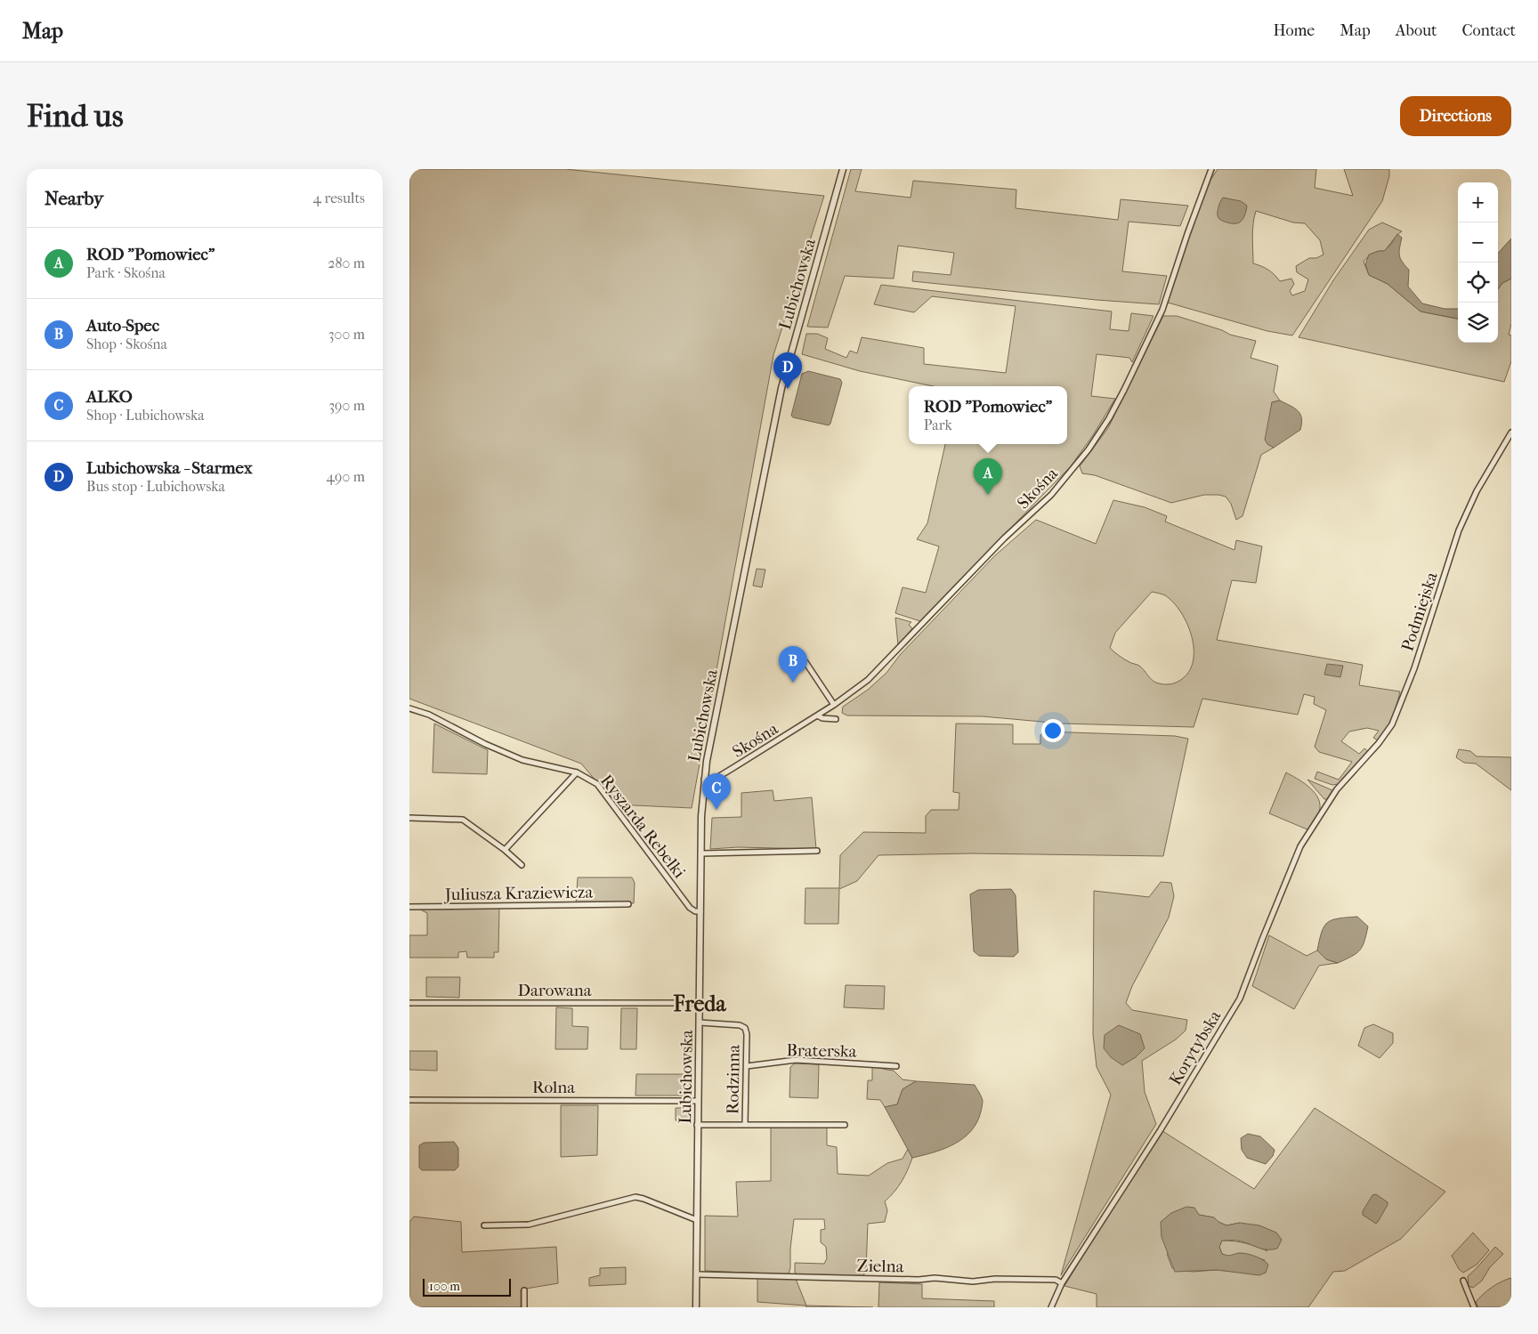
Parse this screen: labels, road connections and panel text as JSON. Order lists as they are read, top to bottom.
{
  "streets": {
    "street": [
      "Lubichowska",
      "Skośna",
      "Podmiejska",
      "Ryszarda Rebelki",
      "Juliusza Kraziewicza",
      "Darowana",
      "Korytybska",
      "Braterska",
      "Rodzinna",
      "Rolna",
      "Zielna"
    ]
  },
  "crossings": [
    ["Lubichowska", "Skośna"],
    ["Lubichowska", "Ryszarda Rebelki"],
    ["Lubichowska", "Darowana"],
    ["Lubichowska", "Rodzinna"],
    ["Lubichowska", "Rolna"],
    ["Lubichowska", "Zielna"],
    ["Podmiejska", "Korytybska"],
    ["Korytybska", "Zielna"],
    ["Braterska", "Rodzinna"]
  ],
  "districts": ["Freda"],
  "scale_bar": "100 m",
  "page": {
    "header": "Map",
    "nav": [
      "Home",
      "Map",
      "About",
      "Contact"
    ],
    "buttons": "Directions",
    "title": "Find us",
    "heading": ["Nearby", "4 results"],
    "map_buttons": ["+", "−"],
    "list": [
      {
        "mark": "A",
        "name": "ROD \"Pomowiec\"",
        "note": "Park · Skośna",
        "value": "280 m"
      },
      {
        "mark": "B",
        "name": "Auto-Spec",
        "note": "Shop · Skośna",
        "value": "300 m"
      },
      {
        "mark": "C",
        "name": "ALKO",
        "note": "Shop · Lubichowska",
        "value": "390 m"
      },
      {
        "mark": "D",
        "name": "Lubichowska - Starmex",
        "note": "Bus stop · Lubichowska",
        "value": "490 m"
      }
    ],
    "pins": [
      "D",
      "A",
      "B",
      "C"
    ],
    "popup": ["ROD \"Pomowiec\"", "Park"],
    "scale": "100 m"
  }
}
